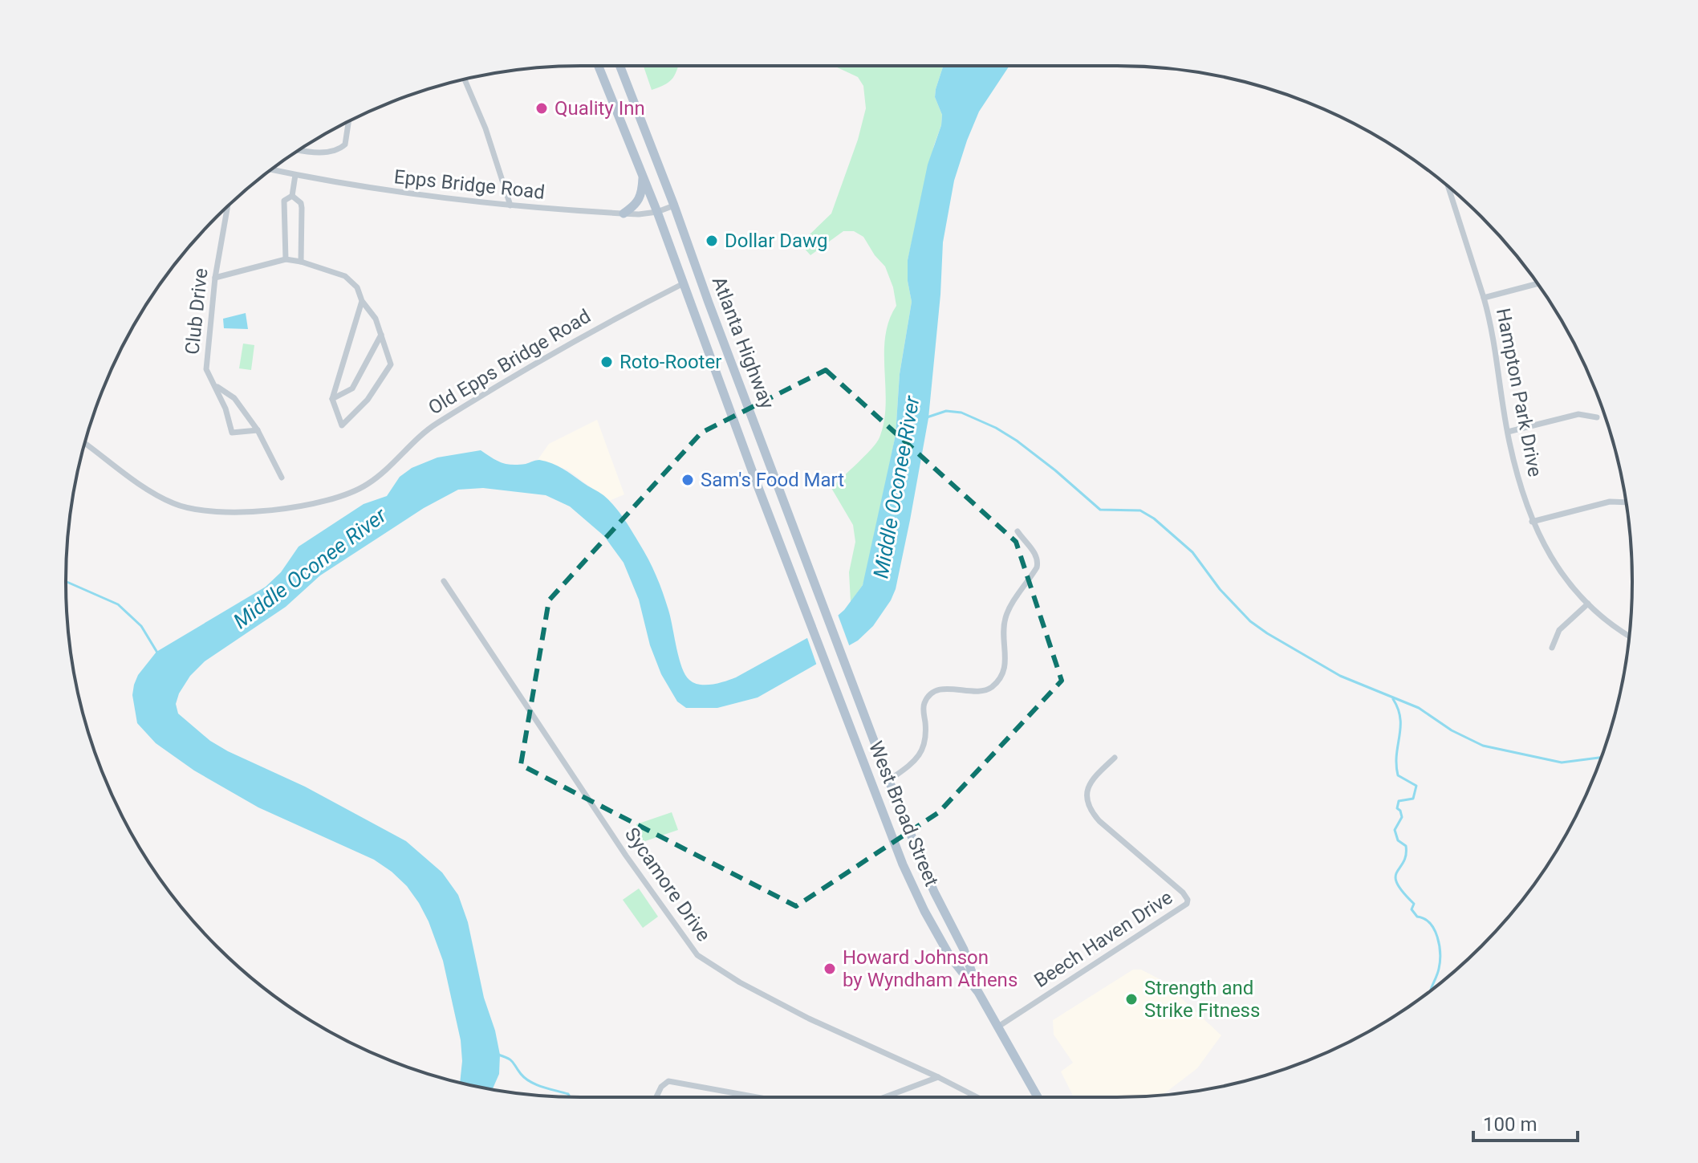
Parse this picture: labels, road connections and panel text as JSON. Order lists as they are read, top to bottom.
{
  "streets": {
    "main road": ["Atlanta Highway", "West Broad Street"],
    "street": [
      "Epps Bridge Road",
      "Club Drive",
      "Old Epps Bridge Road",
      "Hampton Park Drive",
      "Sycamore Drive",
      "Beech Haven Drive"
    ]
  },
  "crossings": [
    ["Epps Bridge Road", "Atlanta Highway"],
    ["Atlanta Highway", "Old Epps Bridge Road"],
    ["Atlanta Highway", "West Broad Street"],
    ["West Broad Street", "Beech Haven Drive"]
  ],
  "water": ["Middle Oconee River"],
  "places": [
    "Quality Inn",
    "Dollar Dawg",
    "Roto-Rooter",
    "Sam's Food Mart",
    "Howard Johnson by Wyndham Athens",
    "Strength and Strike Fitness"
  ],
  "scale_bar": "100 m"
}
